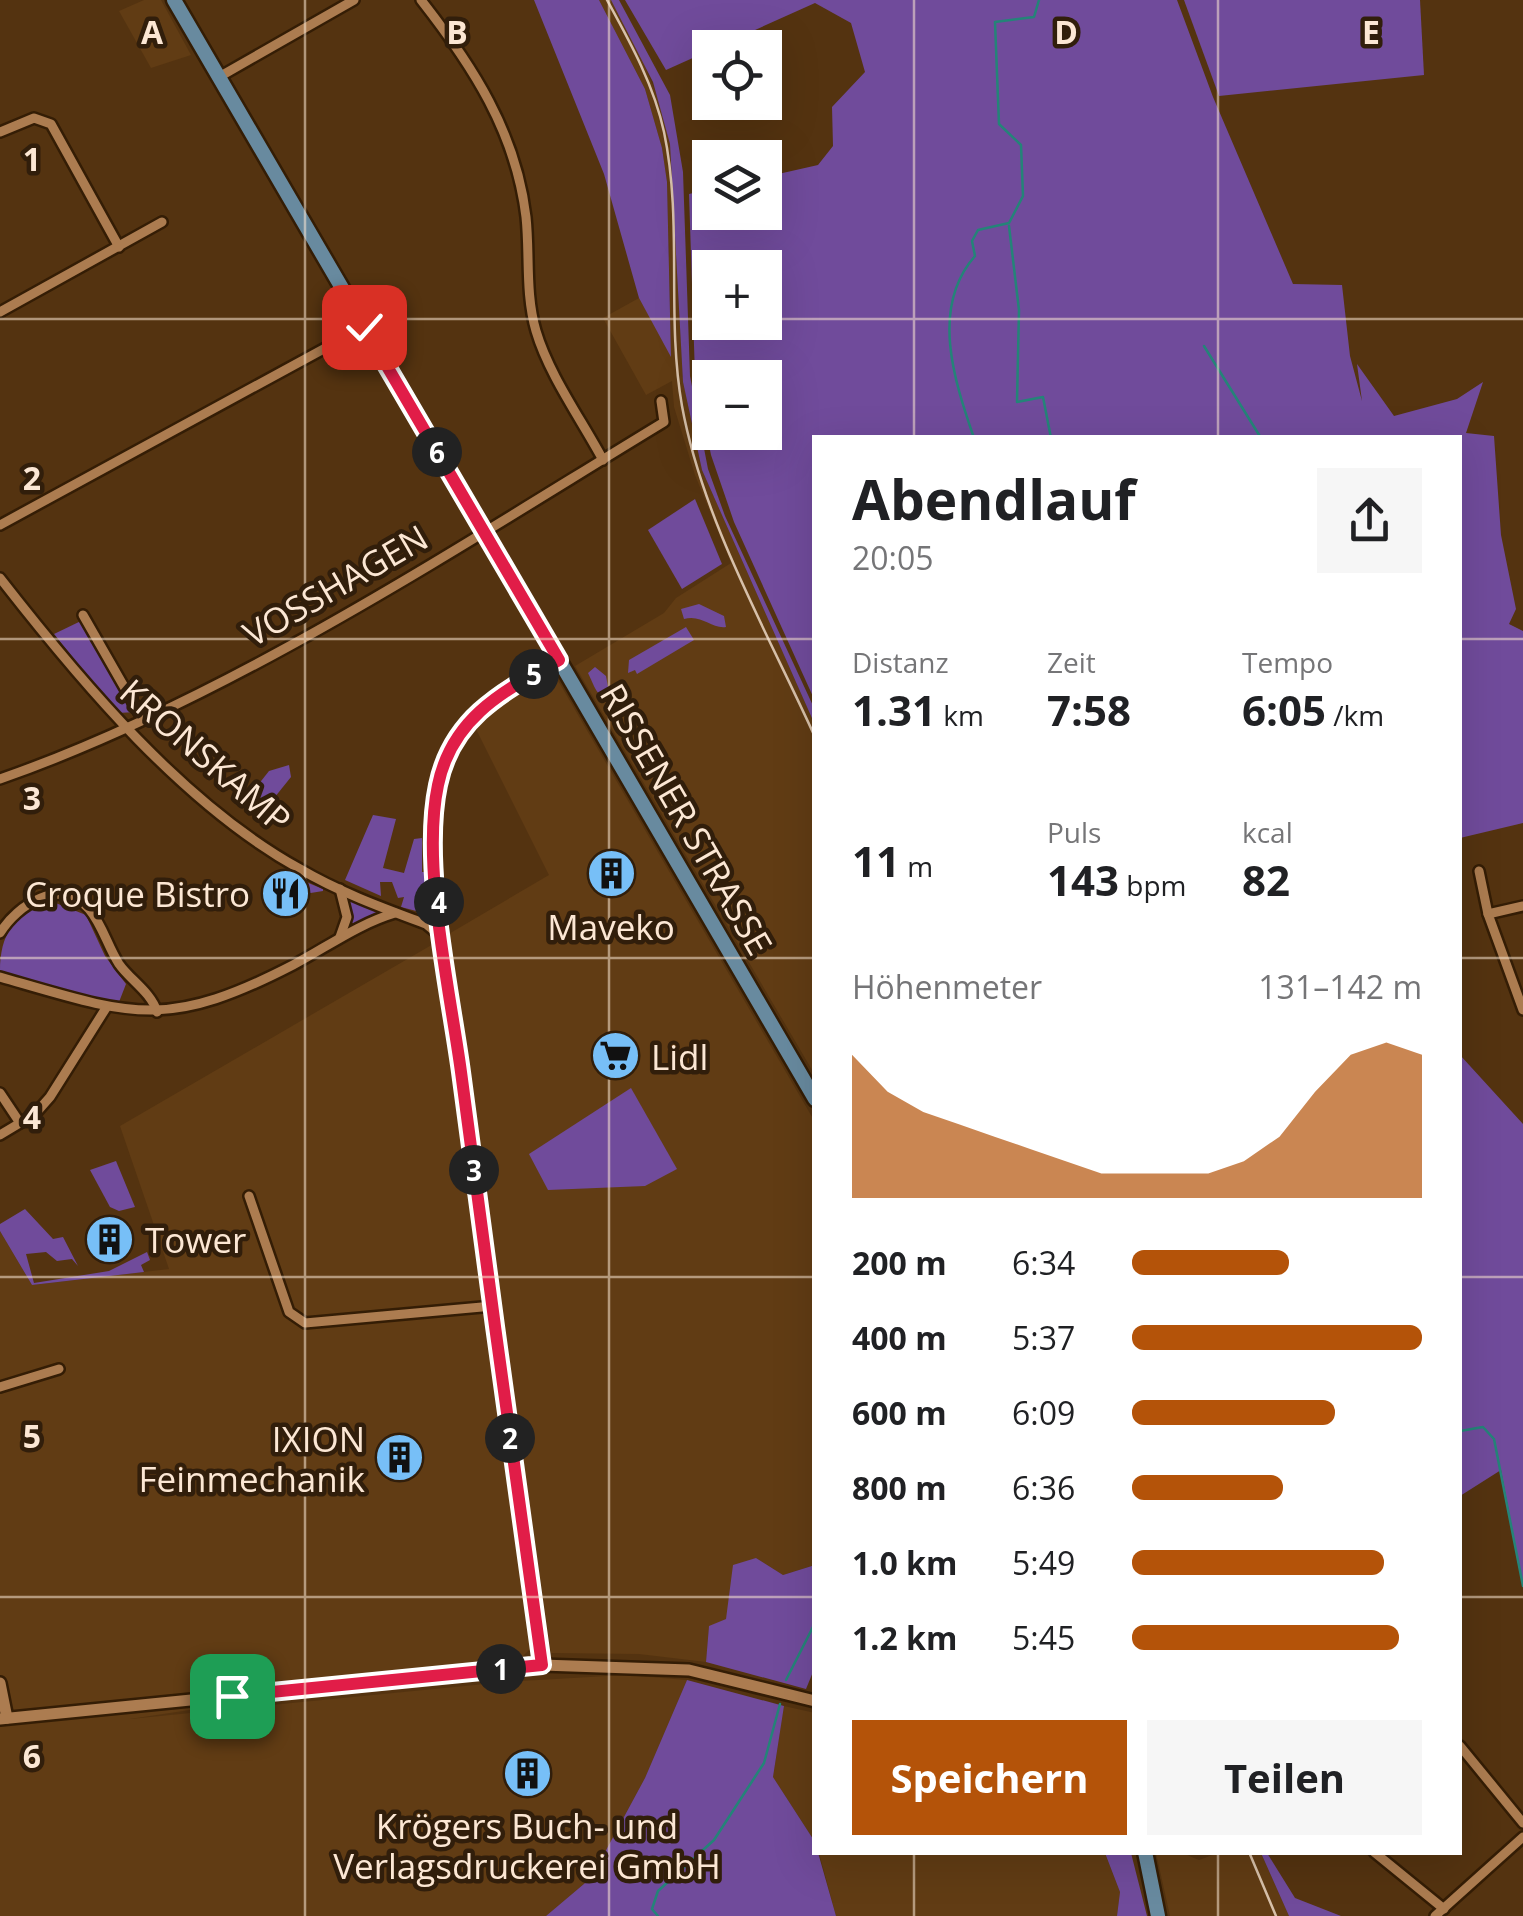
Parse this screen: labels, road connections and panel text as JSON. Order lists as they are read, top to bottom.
{
  "streets": {
    "main road": ["RISSENER STRASSE"],
    "street": ["VOSSHAGEN", "KRONSKAMP"]
  },
  "crossings": [
    ["VOSSHAGEN", "KRONSKAMP"],
    ["VOSSHAGEN", "RISSENER STRASSE"]
  ],
  "places": {
    "building": [
      "Maveko",
      "Tower",
      "IXION Feinmechanik",
      "Krögers Buch- und Verlagsdruckerei GmbH"
    ],
    "restaurant": ["Croque Bistro"],
    "supermarket": ["Lidl"]
  },
  "page": {
    "map_buttons": ["+", "−"],
    "pins": [
      "6",
      "5",
      "4",
      "3",
      "2",
      "1"
    ],
    "heading": ["Abendlauf", "20:05"],
    "stats": [
      ["Distanz", "1.31 km"],
      ["Zeit", "7:58"],
      ["Tempo", "6:05 /km"],
      ["11 m"],
      ["Puls", "143 bpm"],
      ["kcal", "82"]
    ],
    "chart": ["Höhenmeter", "131–142 m"],
    "list": [
      {
        "name": "200 m",
        "note": "6:34"
      },
      {
        "name": "400 m",
        "note": "5:37"
      },
      {
        "name": "600 m",
        "note": "6:09"
      },
      {
        "name": "800 m",
        "note": "6:36"
      },
      {
        "name": "1.0 km",
        "note": "5:49"
      },
      {
        "name": "1.2 km",
        "note": "5:45"
      }
    ],
    "buttons": ["Speichern", "Teilen"]
  },
  "grid": {
    "columns": [
      "A",
      "B",
      "D",
      "E"
    ],
    "rows": [
      "1",
      "2",
      "3",
      "4",
      "5",
      "6"
    ]
  }
}
